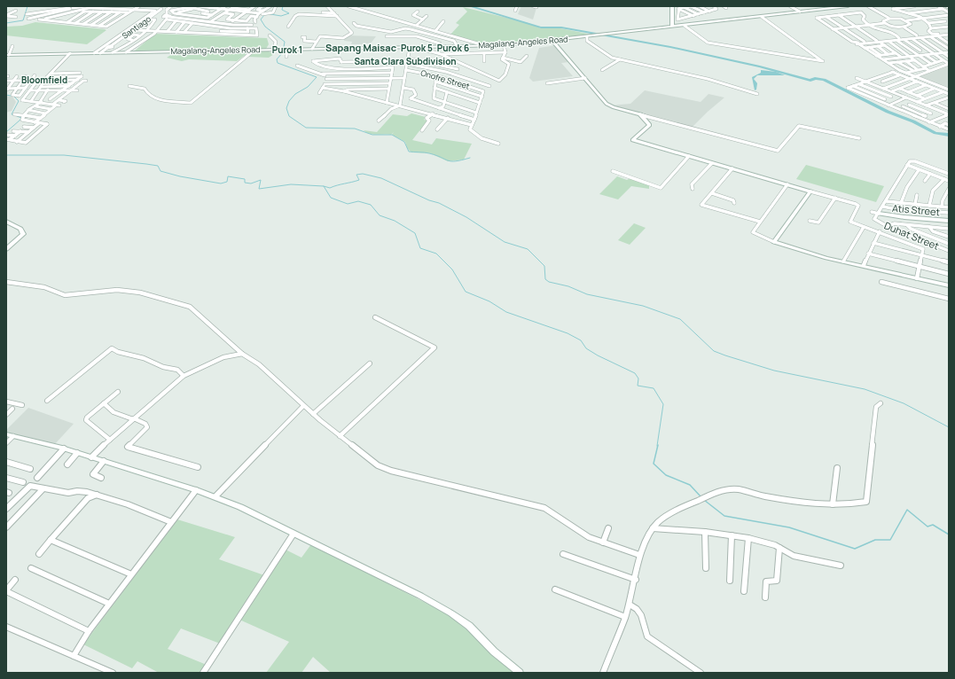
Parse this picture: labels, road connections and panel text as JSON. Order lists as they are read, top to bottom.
{
  "streets": {
    "street": [
      "Santiago",
      "Magalang-Angeles Road",
      "Onofre Street",
      "Atis Street",
      "Duhat Street"
    ]
  },
  "crossings": [
    ["Santiago", "Magalang-Angeles Road"]
  ],
  "districts": [
    "Sapang Maisac",
    "Purok 5",
    "Purok 6",
    "Purok 1",
    "Santa Clara Subdivision",
    "Bloomfield"
  ]
}
